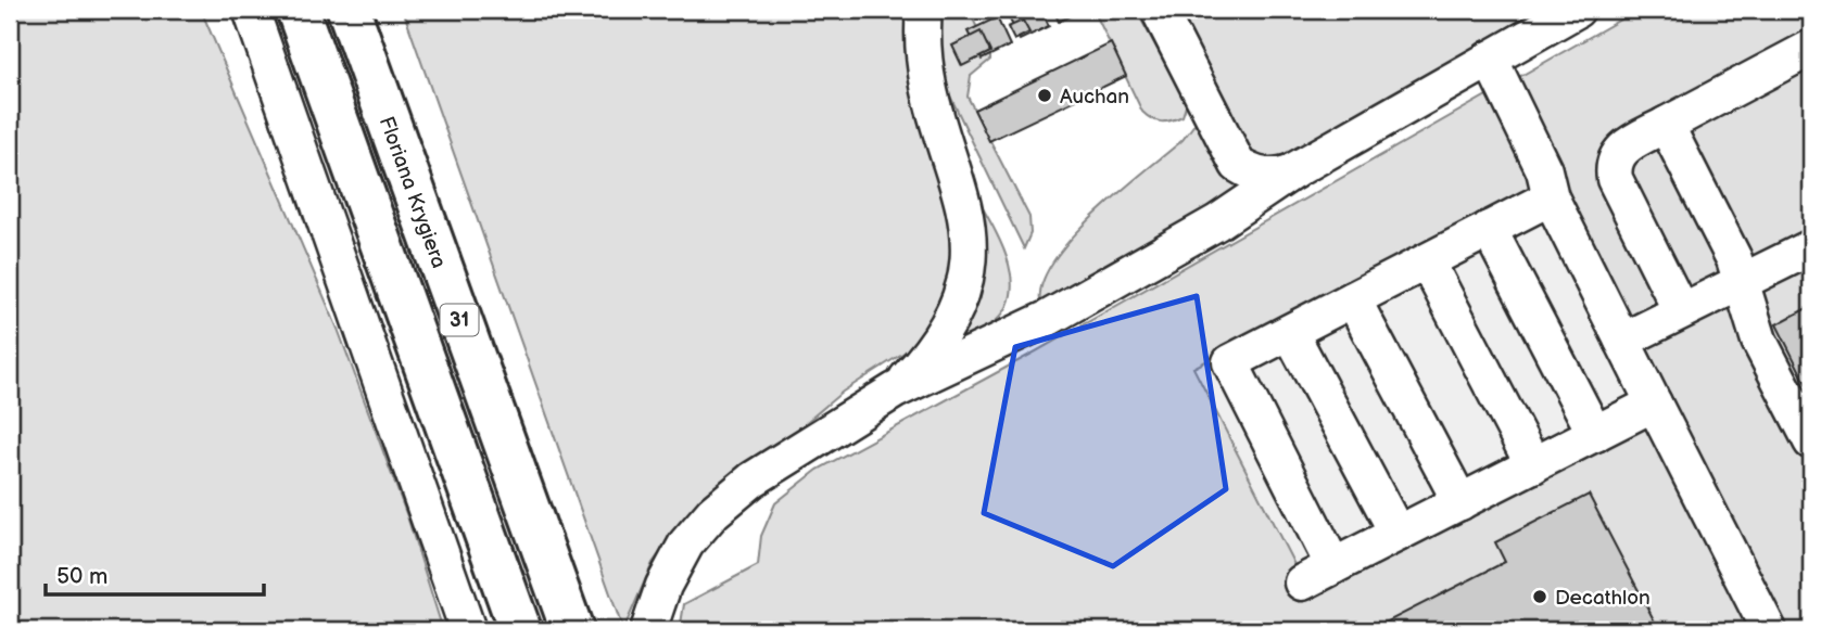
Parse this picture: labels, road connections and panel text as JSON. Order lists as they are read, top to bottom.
{
  "streets": {
    "main road": ["Floriana Krygiera", "31"]
  },
  "places": ["Auchan", "Decathlon"],
  "scale_bar": "50 m"
}
